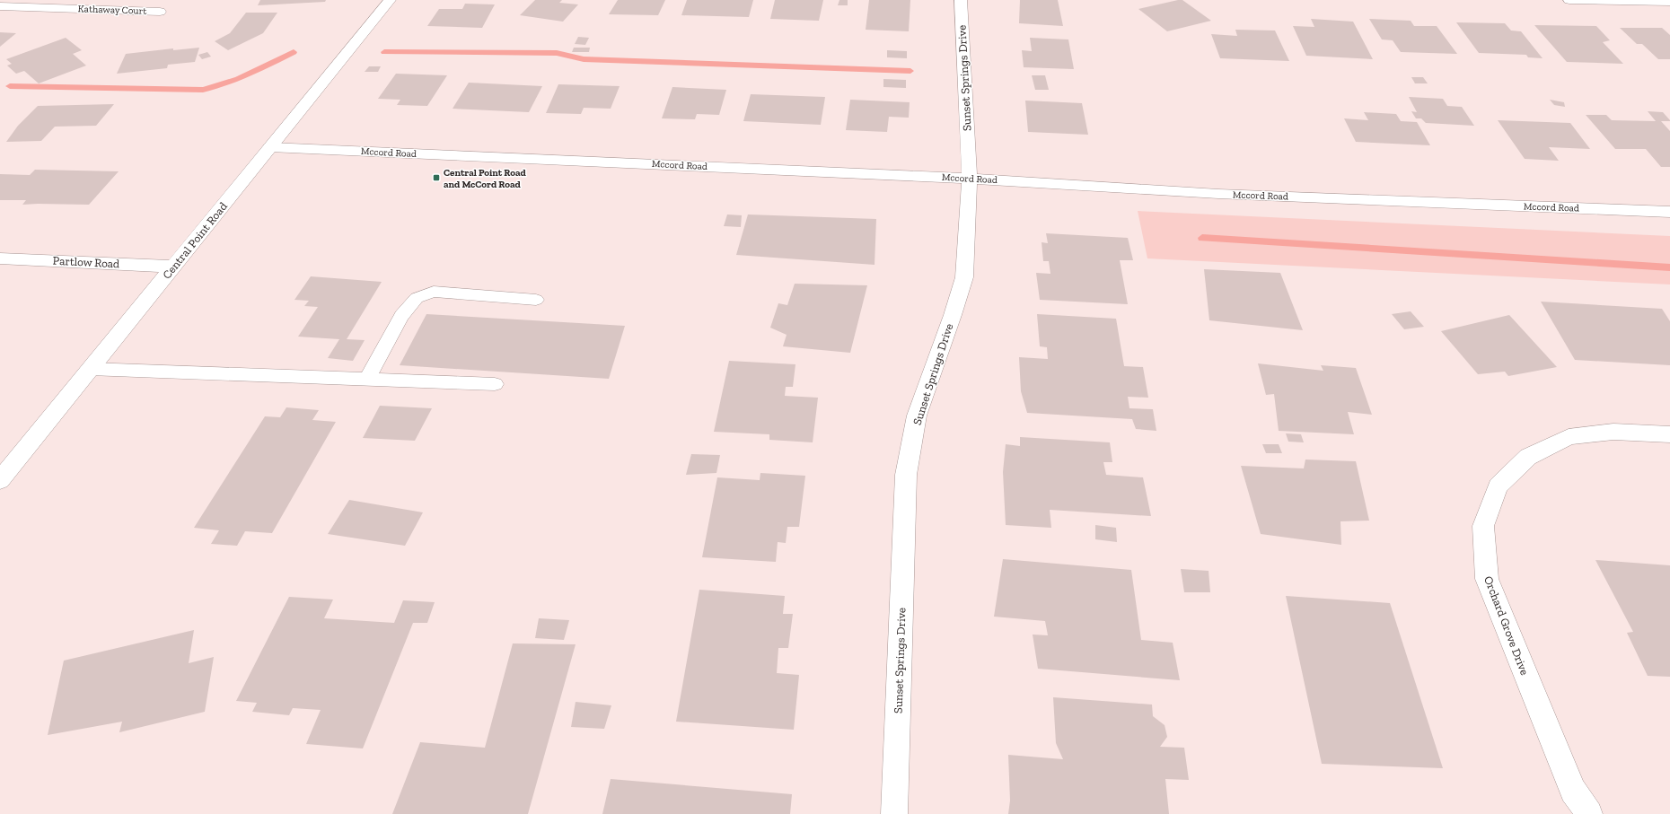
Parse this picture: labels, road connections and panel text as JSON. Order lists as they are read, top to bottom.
{
  "streets": {
    "street": [
      "Kathaway Court",
      "Sunset Springs Drive",
      "Mccord Road",
      "Central Point Road",
      "Partlow Road",
      "Orchard Grove Drive"
    ]
  },
  "crossings": [
    ["Sunset Springs Drive", "Mccord Road"],
    ["Mccord Road", "Central Point Road"],
    ["Central Point Road", "Partlow Road"]
  ],
  "places": {
    "transit": ["Central Point Road and McCord Road"]
  }
}
